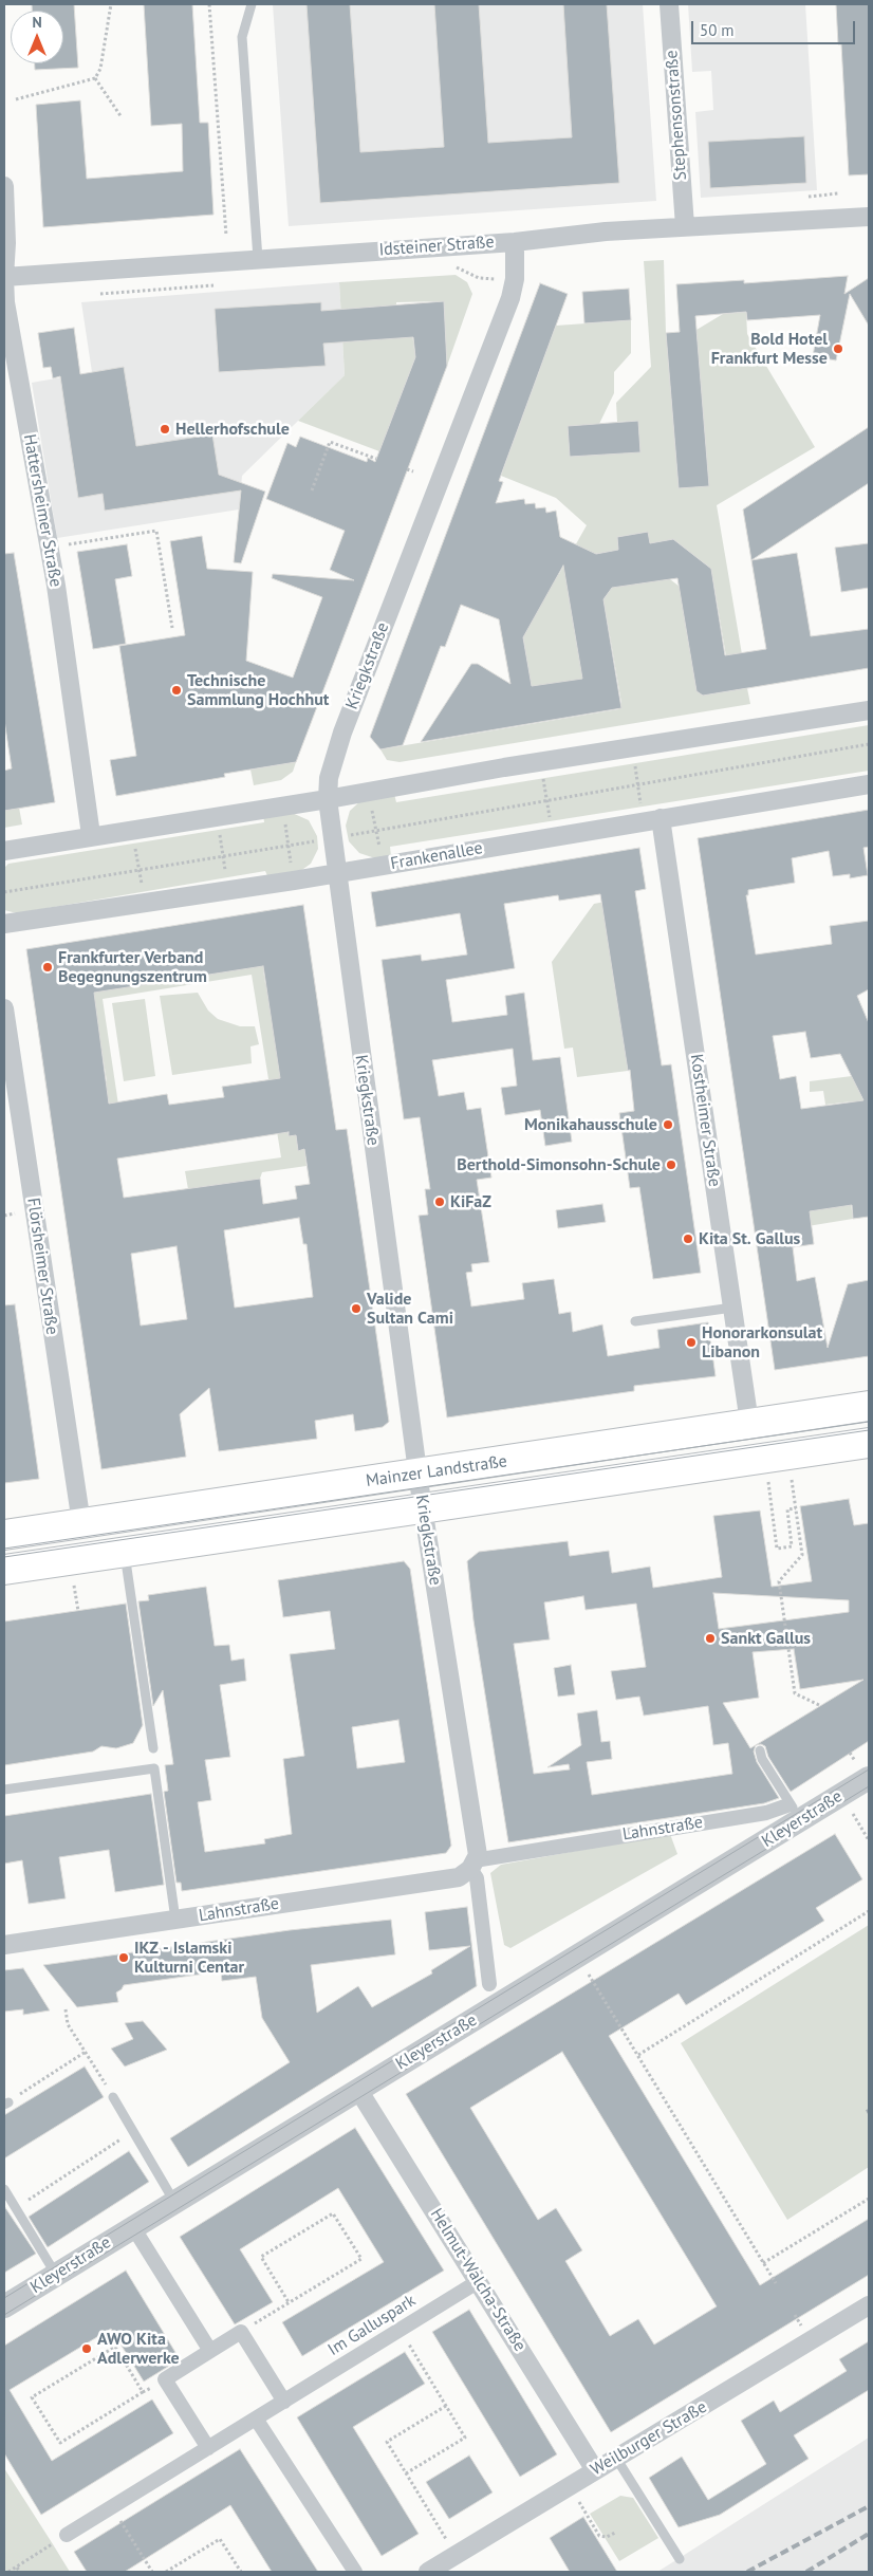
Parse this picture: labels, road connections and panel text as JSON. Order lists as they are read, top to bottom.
{
  "streets": {
    "main road": ["Mainzer Landstraße"],
    "street": [
      "Stephensonstraße",
      "Idsteiner Straße",
      "Hattersheimer Straße",
      "Kriegkstraße",
      "Frankenallee",
      "Kostheimer Straße",
      "Flörsheimer Straße",
      "Kleyerstraße",
      "Lahnstraße",
      "Helmut-Walcha-Straße",
      "Im Galluspark",
      "Weilburger Straße"
    ]
  },
  "crossings": [
    ["Stephensonstraße", "Idsteiner Straße"],
    ["Idsteiner Straße", "Hattersheimer Straße"],
    ["Idsteiner Straße", "Kriegkstraße"],
    ["Kriegkstraße", "Frankenallee"],
    ["Kriegkstraße", "Mainzer Landstraße"],
    ["Kriegkstraße", "Lahnstraße"],
    ["Frankenallee", "Kostheimer Straße"],
    ["Kostheimer Straße", "Mainzer Landstraße"],
    ["Flörsheimer Straße", "Mainzer Landstraße"],
    ["Kleyerstraße", "Lahnstraße"],
    ["Kleyerstraße", "Helmut-Walcha-Straße"],
    ["Helmut-Walcha-Straße", "Im Galluspark"],
    ["Helmut-Walcha-Straße", "Weilburger Straße"]
  ],
  "places": [
    "Bold Hotel Frankfurt Messe",
    "Hellerhofschule",
    "Technische Sammlung Hochhut",
    "Frankfurter Verband Begegnungszentrum",
    "Monikahausschule",
    "Berthold-Simonsohn-Schule",
    "KiFaZ",
    "Kita St. Gallus",
    "Valide Sultan Cami",
    "Honorarkonsulat Libanon",
    "Sankt Gallus",
    "IKZ - Islamski Kulturni Centar",
    "AWO Kita Adlerwerke"
  ],
  "scale_bar": "50 m",
  "north": "top"
}
